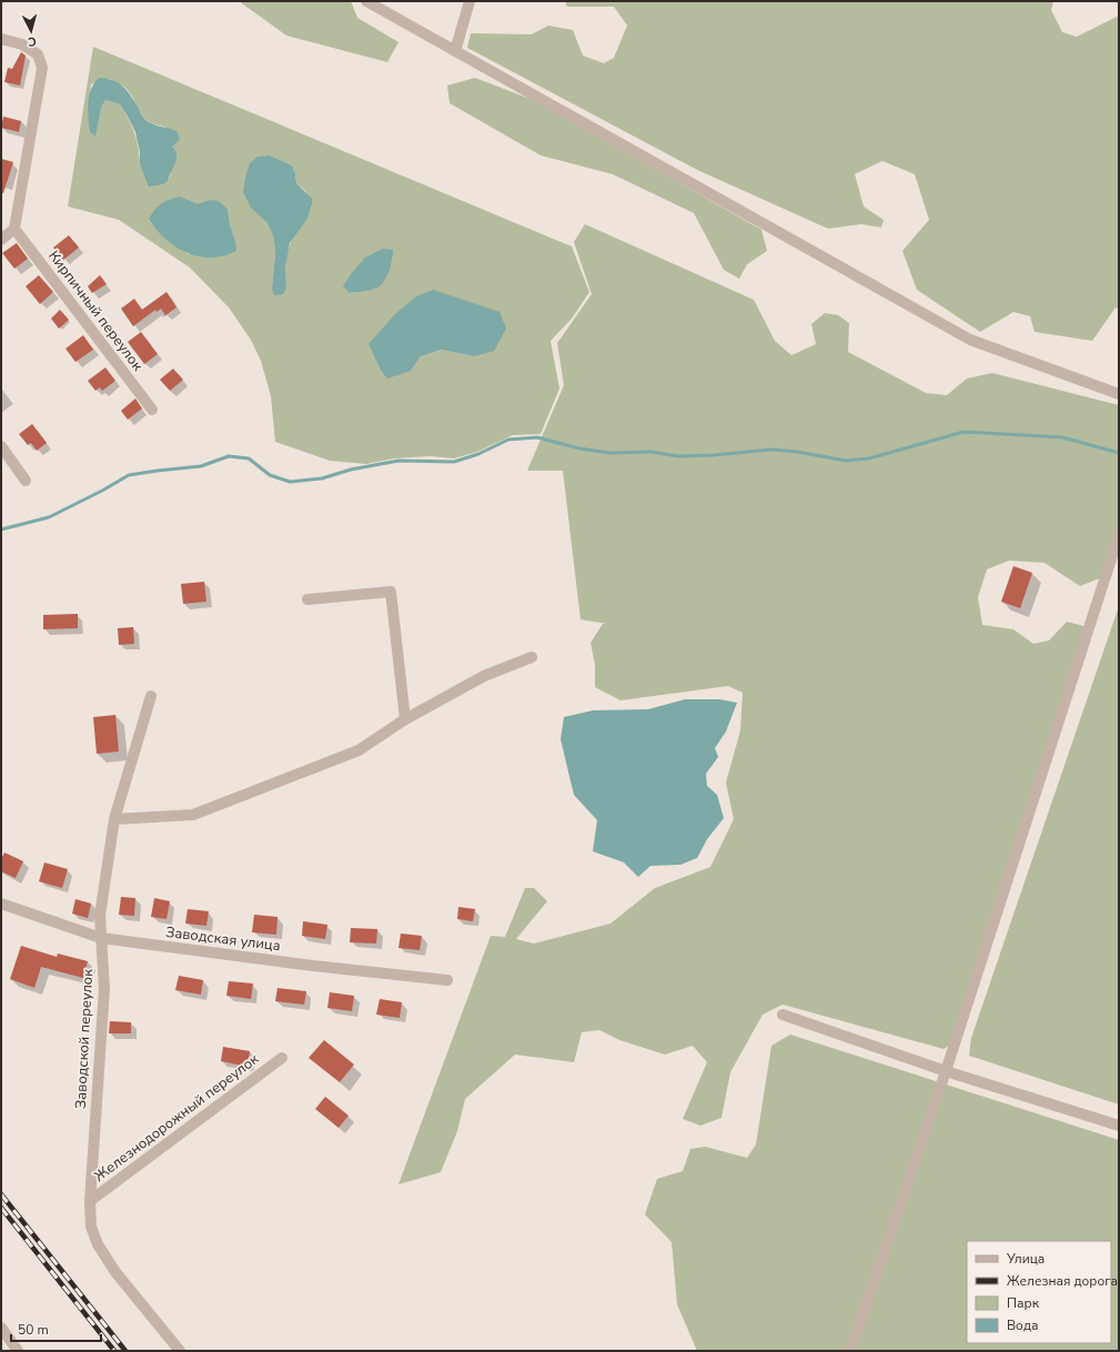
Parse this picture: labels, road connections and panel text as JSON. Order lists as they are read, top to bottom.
{
  "streets": {
    "street": [
      "Кирпичный переулок",
      "Заводская улица",
      "Заводской переулок",
      "Железнодорожный переулок"
    ]
  },
  "crossings": [
    ["Заводская улица", "Заводской переулок"],
    ["Заводской переулок", "Железнодорожный переулок"]
  ],
  "legend": [
    "Улица",
    "Железная дорога",
    "Парк",
    "Вода"
  ],
  "scale_bar": "50 m",
  "north": "bottom"
}
